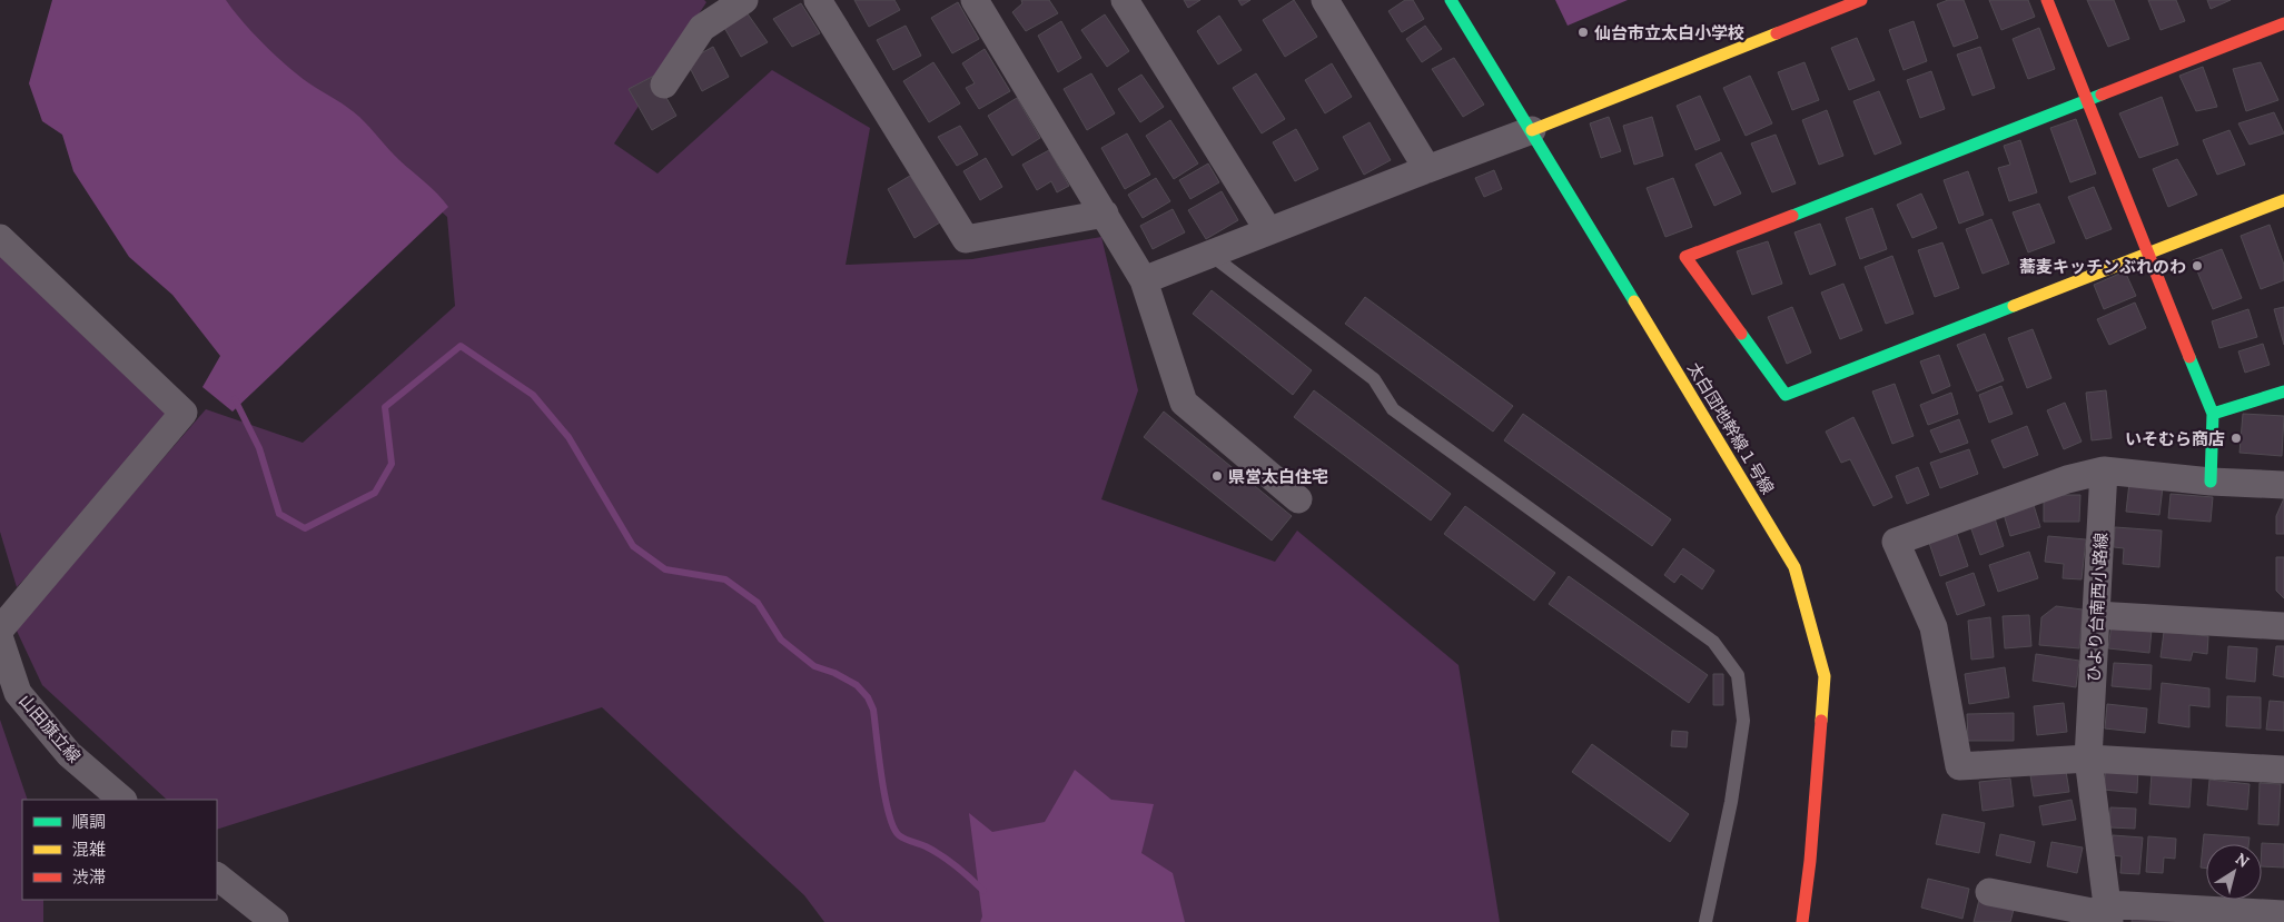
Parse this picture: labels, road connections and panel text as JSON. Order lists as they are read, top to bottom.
{
  "streets": {
    "street": ["太白団地幹線１号線", "ひより台南西小路線", "山田旗立線"]
  },
  "places": [
    "仙台市立太白小学校",
    "蕎麦キッチンぶれのわ",
    "いそむら商店",
    "県営太白住宅"
  ],
  "legend": ["順調", "混雑", "渋滞"],
  "north": "top right"
}
